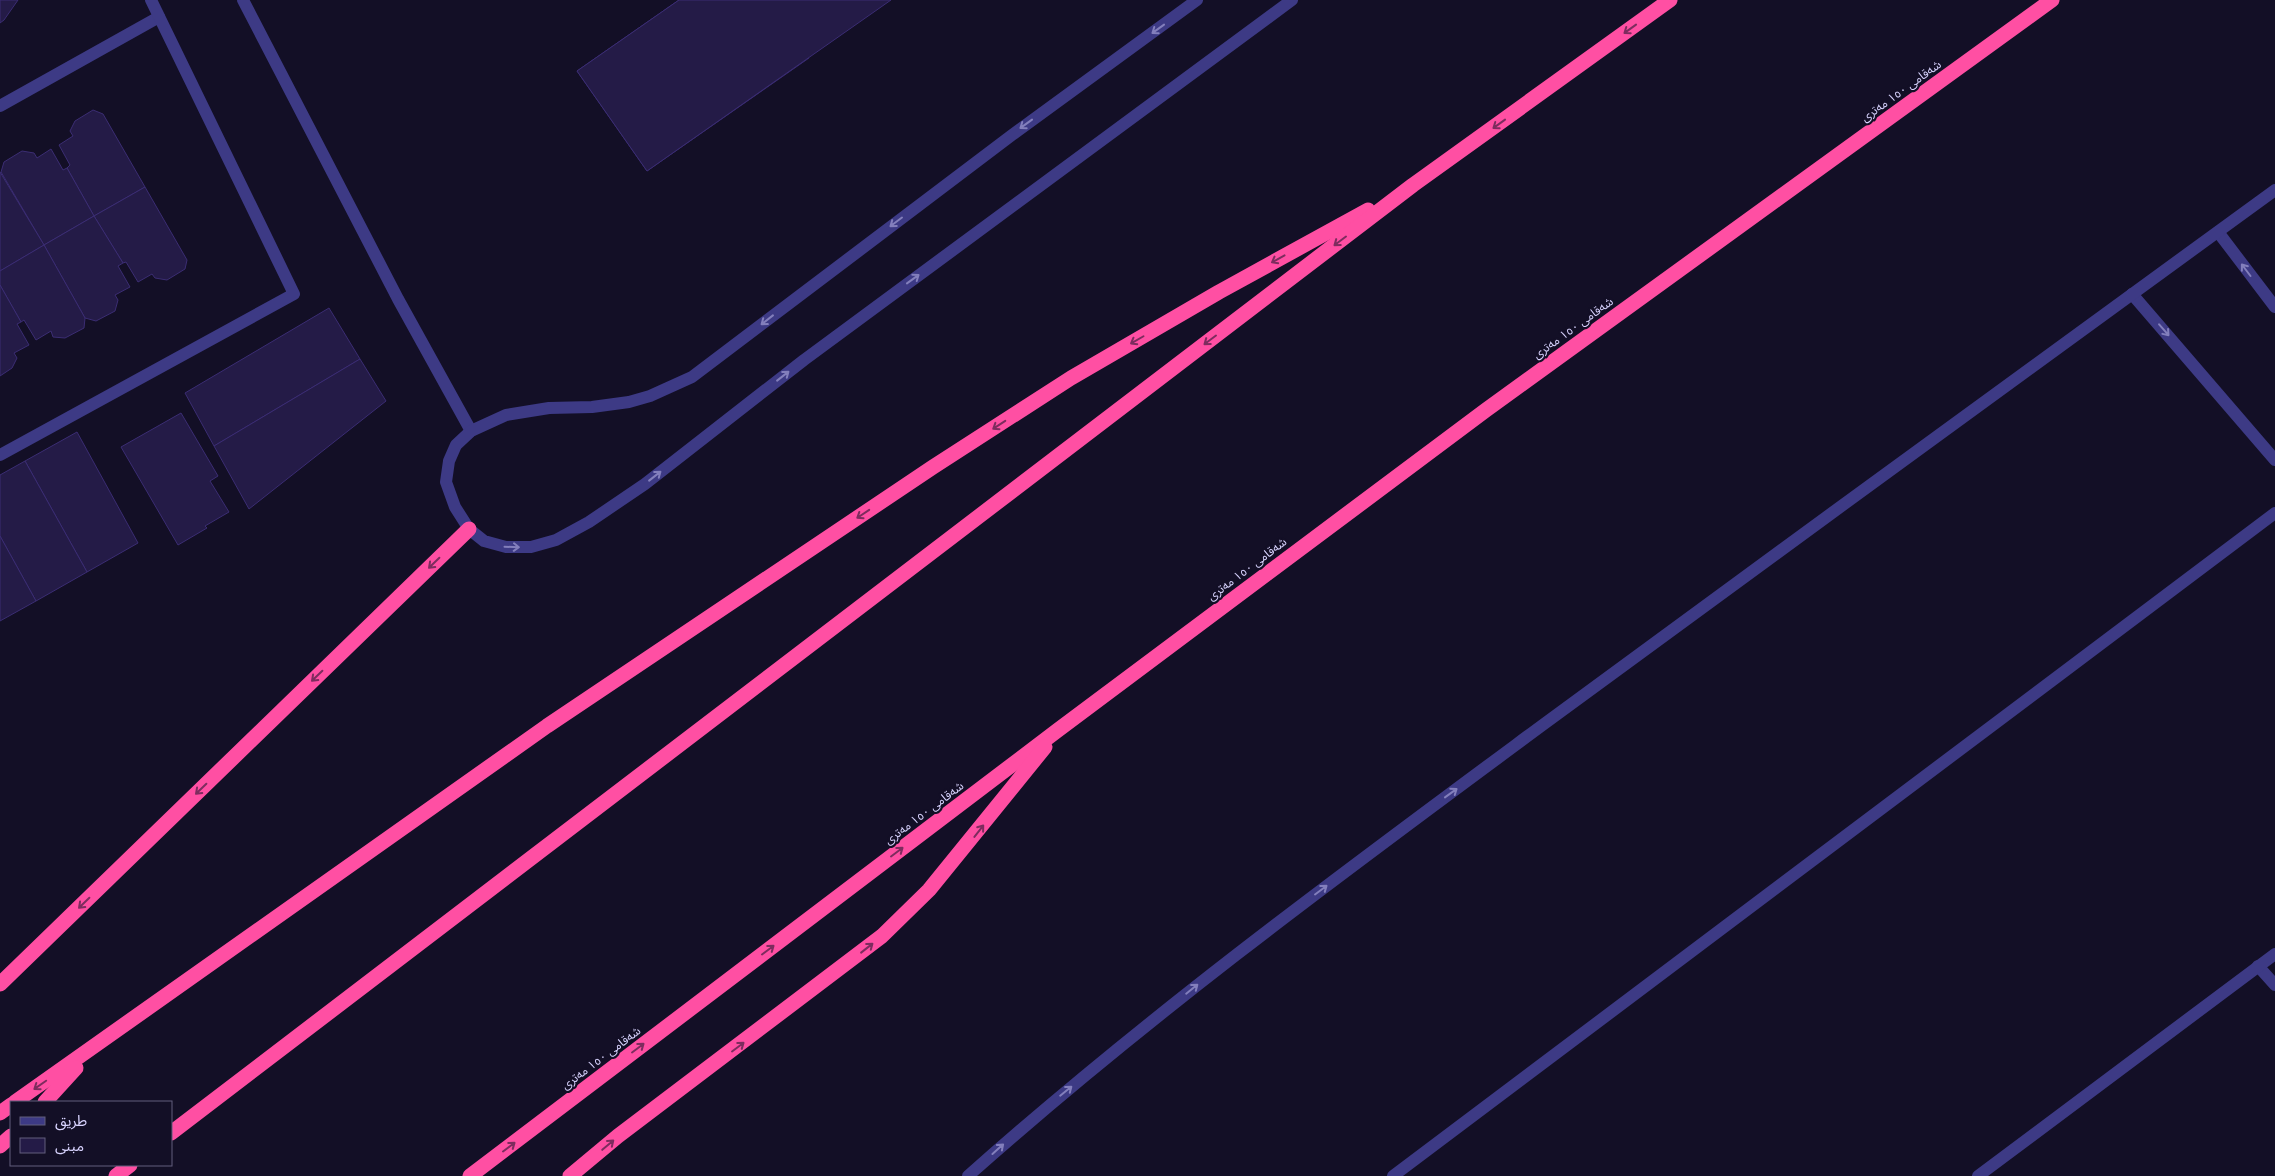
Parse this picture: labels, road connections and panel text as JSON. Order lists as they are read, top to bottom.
{
  "streets": {
    "highway": ["شەقامی ١٥٠ مەتری"]
  },
  "legend": ["طريق", "مبنى"]
}
